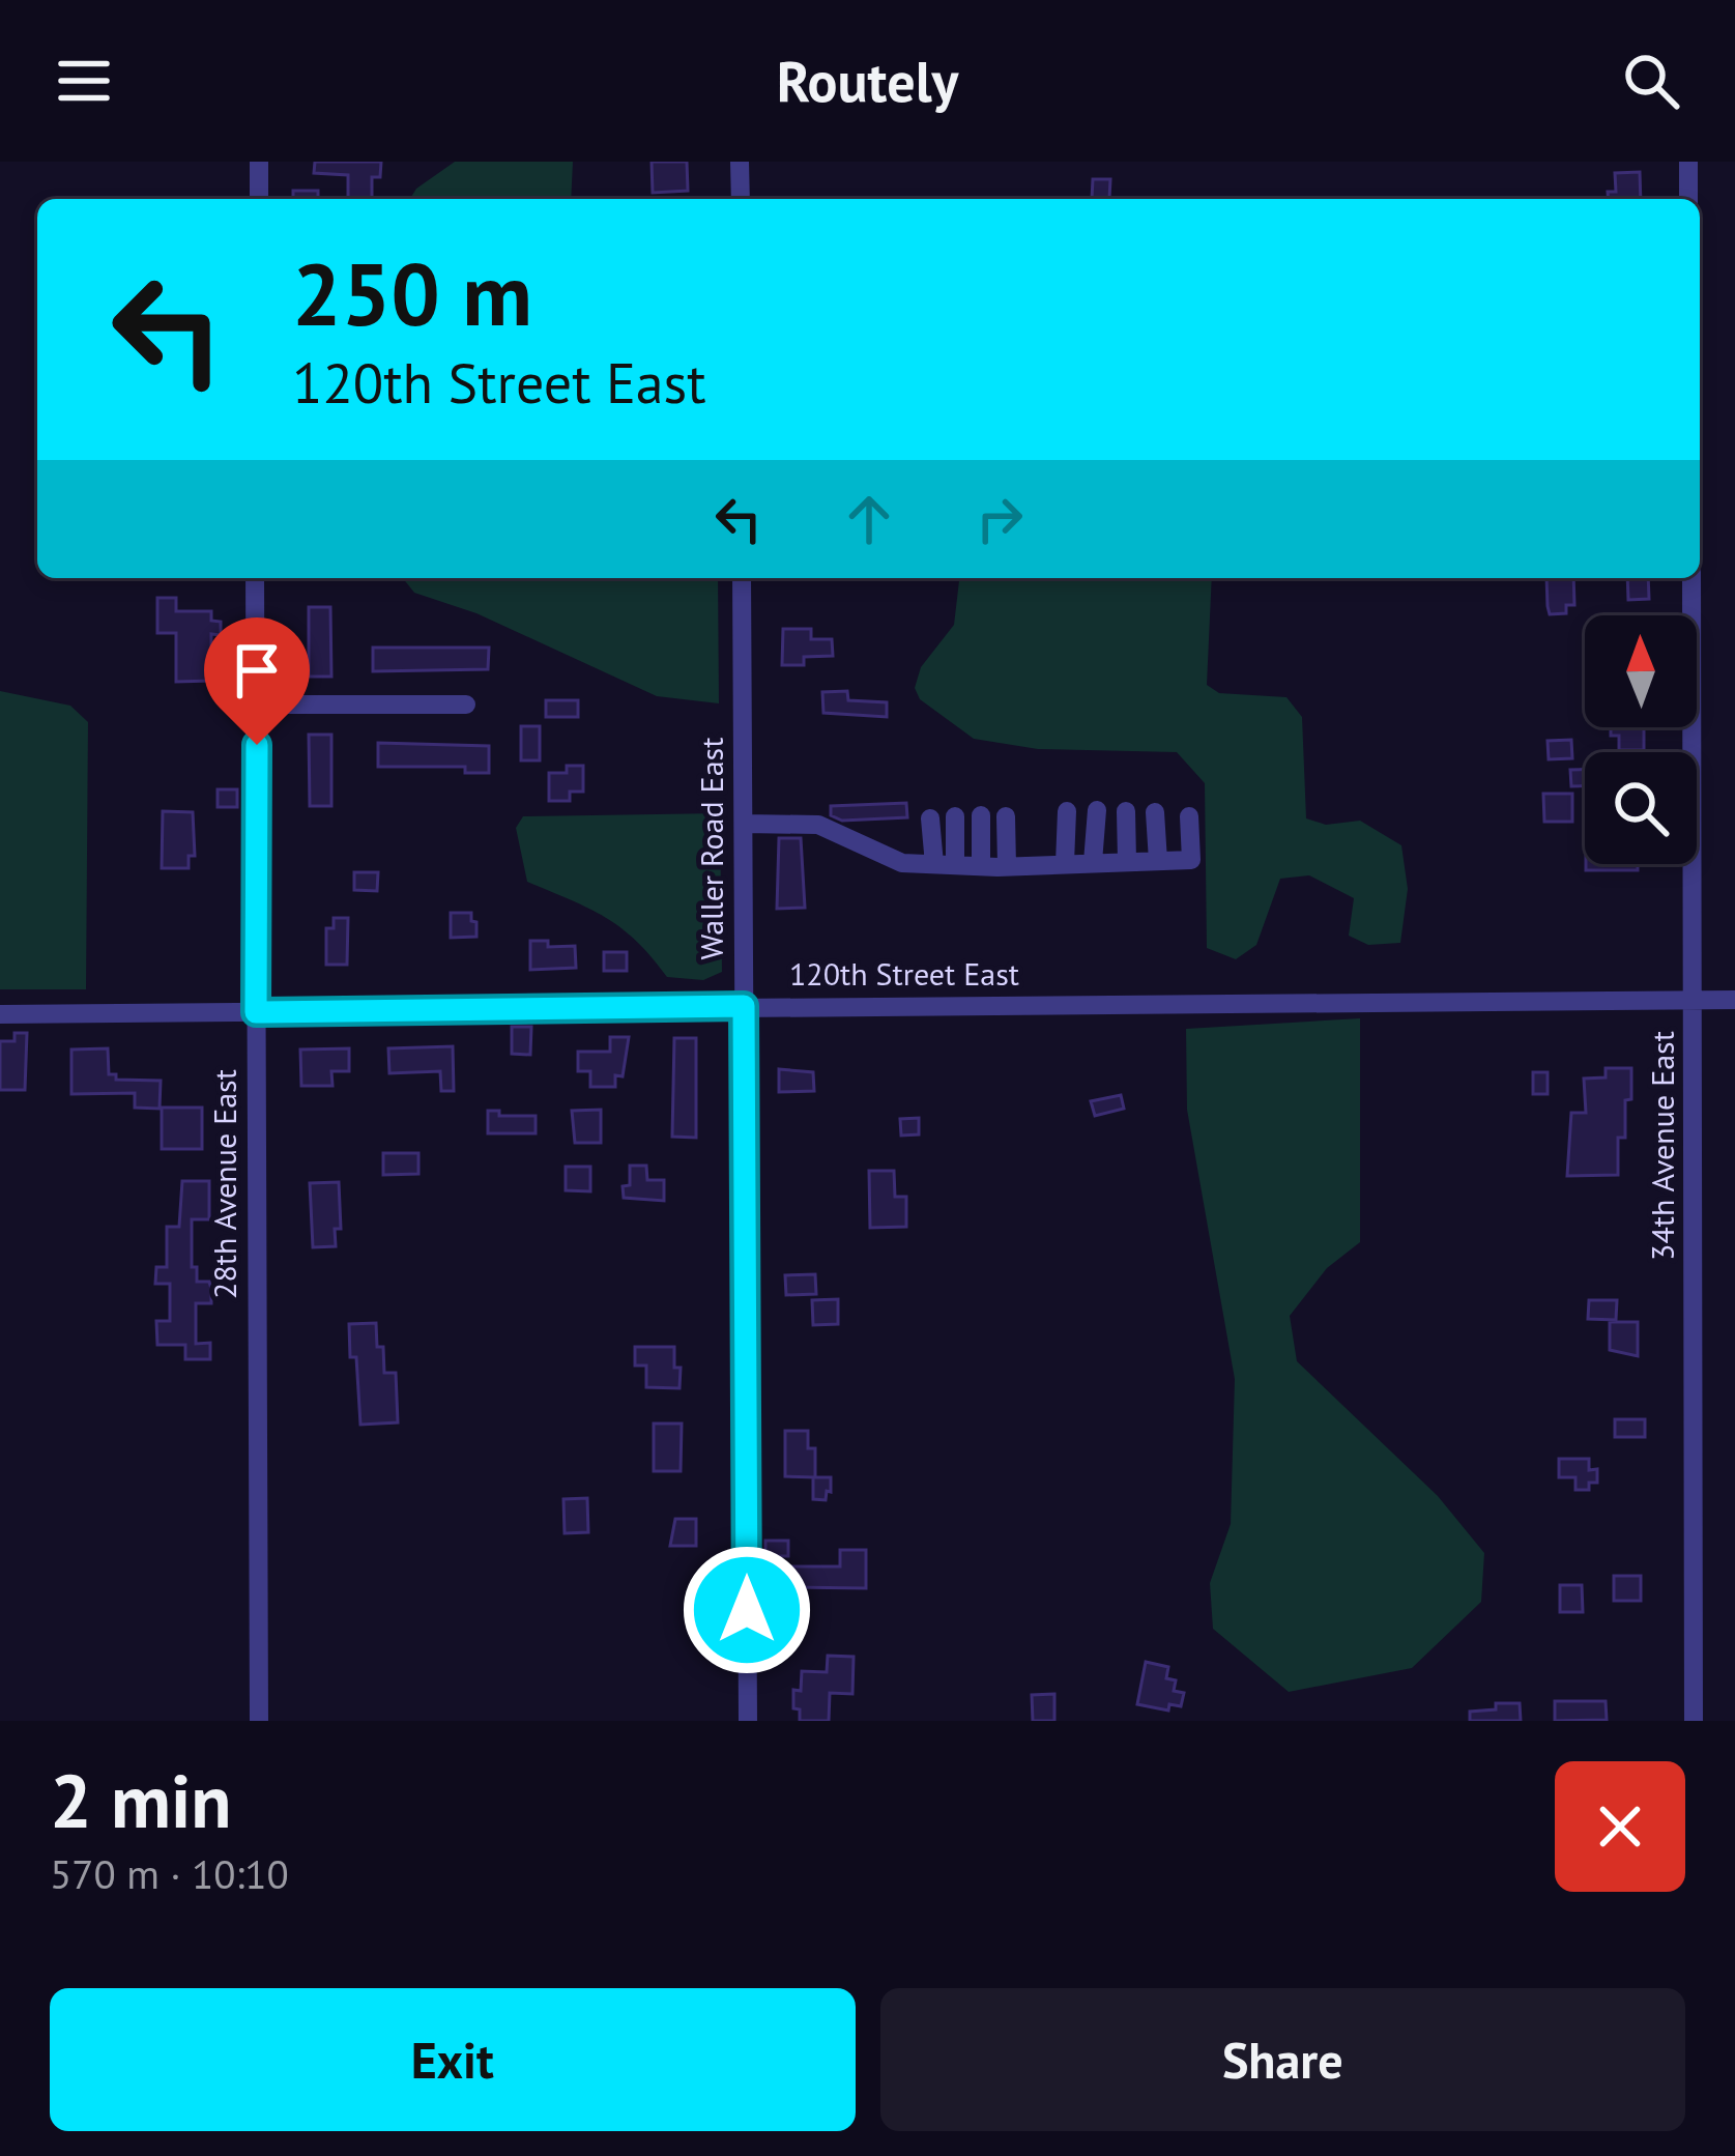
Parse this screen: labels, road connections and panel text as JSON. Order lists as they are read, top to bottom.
{
  "streets": {
    "street": [
      "Waller Road East",
      "120th Street East",
      "34th Avenue East",
      "28th Avenue East"
    ]
  },
  "crossings": [
    ["Waller Road East", "120th Street East"],
    ["120th Street East", "34th Avenue East"],
    ["120th Street East", "28th Avenue East"]
  ],
  "north": "top",
  "page": {
    "header": "Routely",
    "turn": ["250 m", "120th Street East"],
    "heading": ["2 min", "570 m · 10:10"],
    "buttons": ["Exit", "Share"]
  }
}
